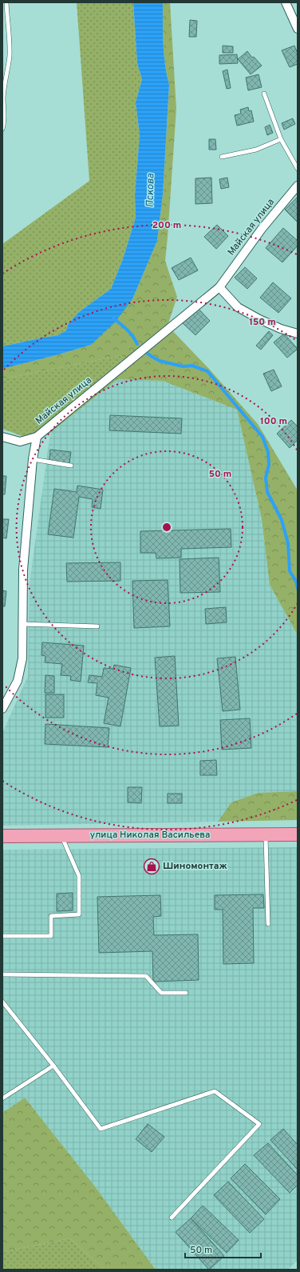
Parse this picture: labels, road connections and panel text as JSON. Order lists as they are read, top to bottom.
{
  "streets": {
    "main road": ["улица Николая Васильева"],
    "street": ["Майская улица"]
  },
  "water": ["Пскова"],
  "places": {
    "shop": ["Шиномонтаж"]
  },
  "scale_bar": "50 m",
  "rings": [
    "200 m",
    "150 m",
    "100 m",
    "50 m"
  ]
}
